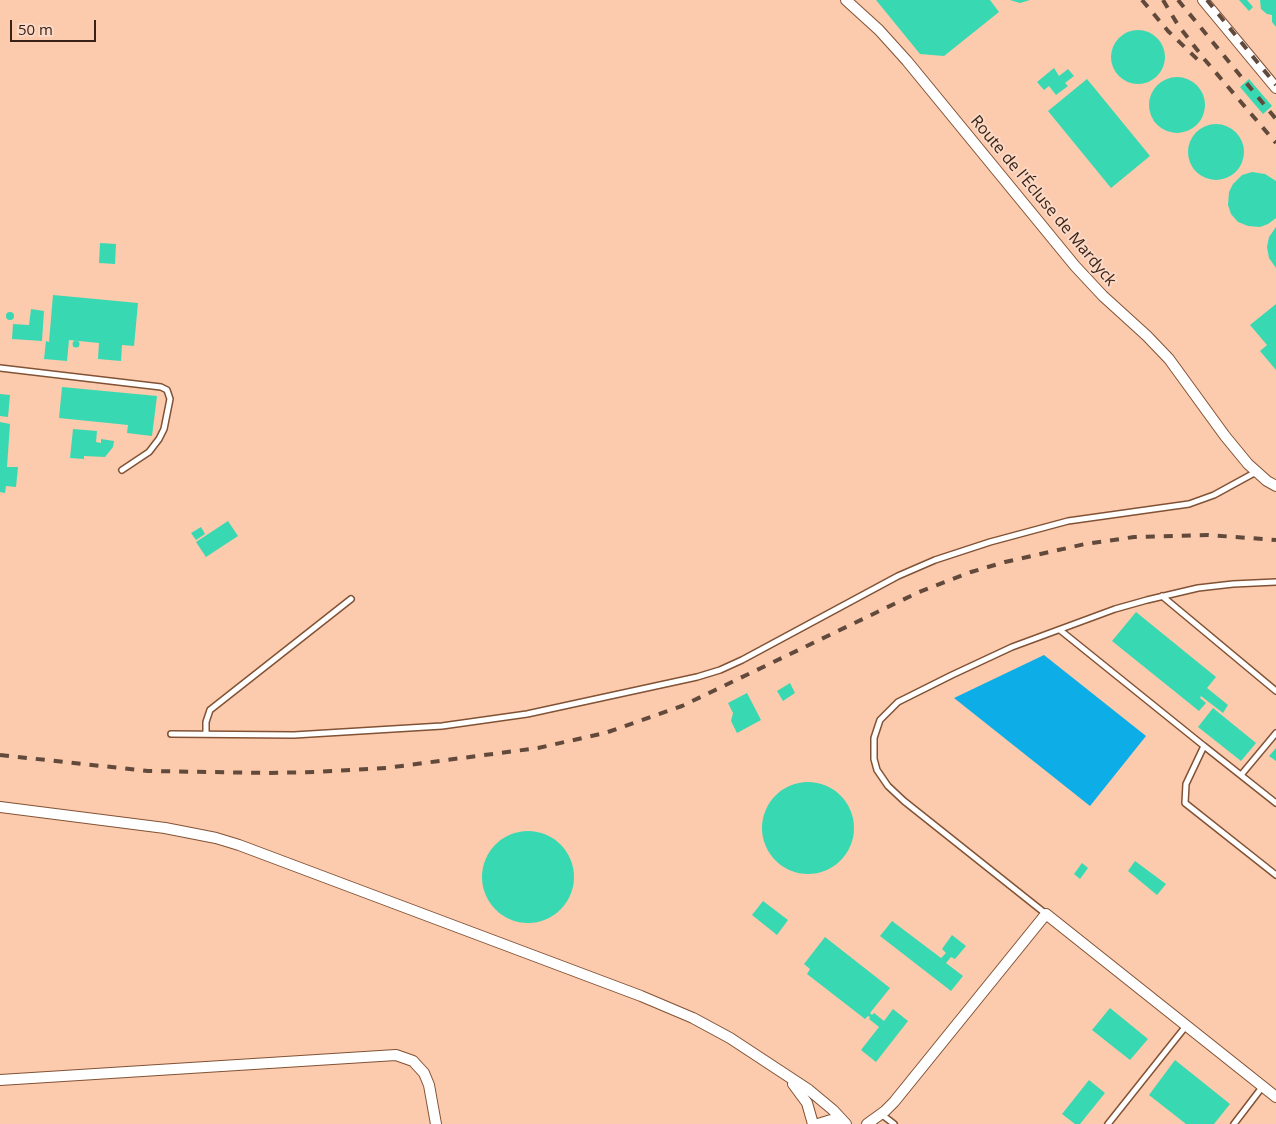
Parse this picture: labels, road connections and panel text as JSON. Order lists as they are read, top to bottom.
{
  "streets": {
    "street": ["Route de l'Écluse de Mardyck"]
  },
  "scale_bar": "50 m"
}
